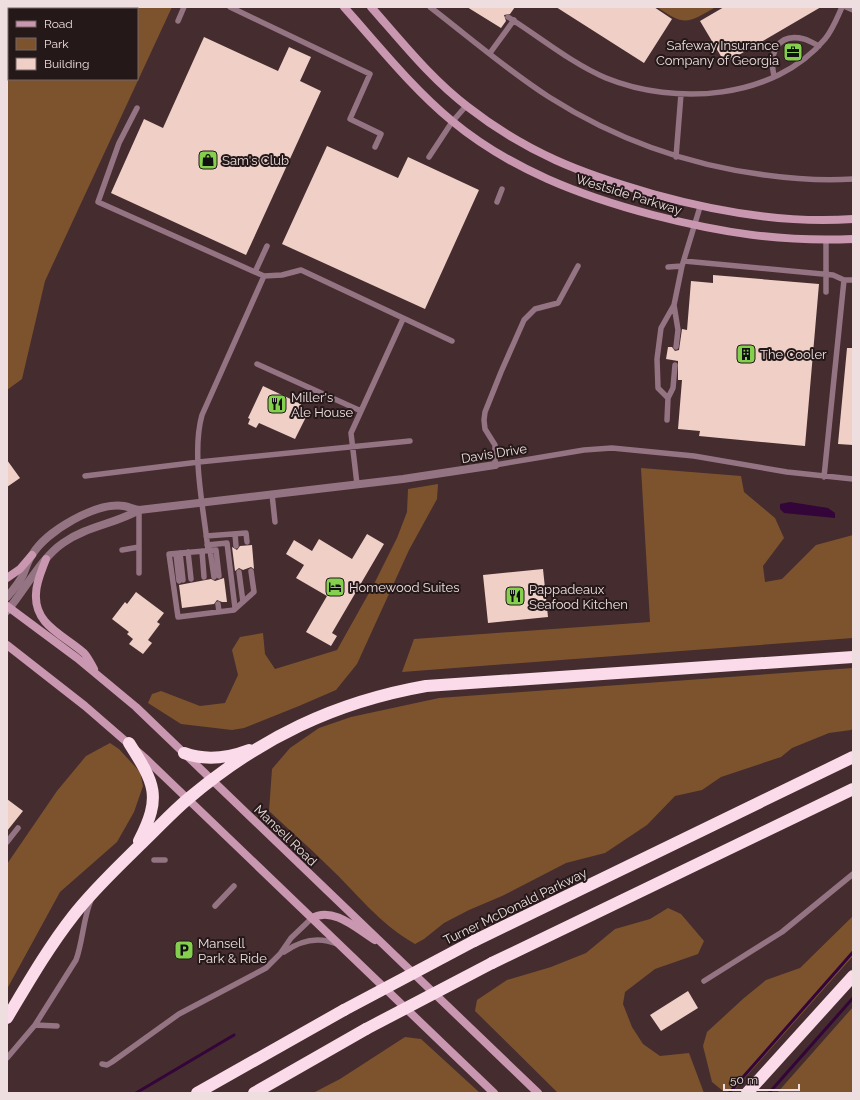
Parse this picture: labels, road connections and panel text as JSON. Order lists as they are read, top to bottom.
{
  "streets": {
    "highway": ["Turner McDonald Parkway"],
    "main road": ["Westside Parkway", "Mansell Road"],
    "street": ["Davis Drive"]
  },
  "crossings": [
    ["Davis Drive", "Mansell Road"]
  ],
  "places": {
    "office": ["Safeway Insurance Company of Georgia"],
    "shop": ["Sam's Club"],
    "building": ["The Cooler"],
    "restaurant": ["Miller's Ale House", "Pappadeaux Seafood Kitchen"],
    "hotel": ["Homewood Suites"],
    "parking": ["Mansell Park & Ride"]
  },
  "legend": ["Road", "Park", "Building"],
  "scale_bar": "50 m"
}
